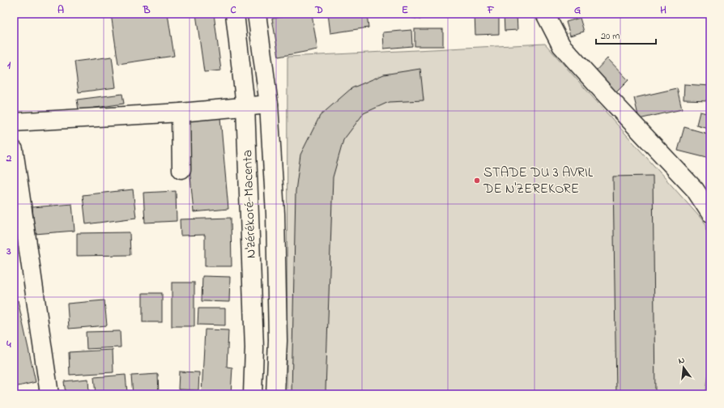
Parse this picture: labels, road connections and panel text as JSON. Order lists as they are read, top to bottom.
{
  "streets": {
    "main road": ["N'zérékoré-Macenta"]
  },
  "places": ["STADE DU 3 AVRIL DE N'ZEREKORE"],
  "scale_bar": "20 m",
  "north": "top",
  "grid": {
    "columns": [
      "A",
      "B",
      "C",
      "D",
      "E",
      "F",
      "G",
      "H"
    ],
    "rows": [
      "1",
      "2",
      "3",
      "4"
    ]
  }
}
